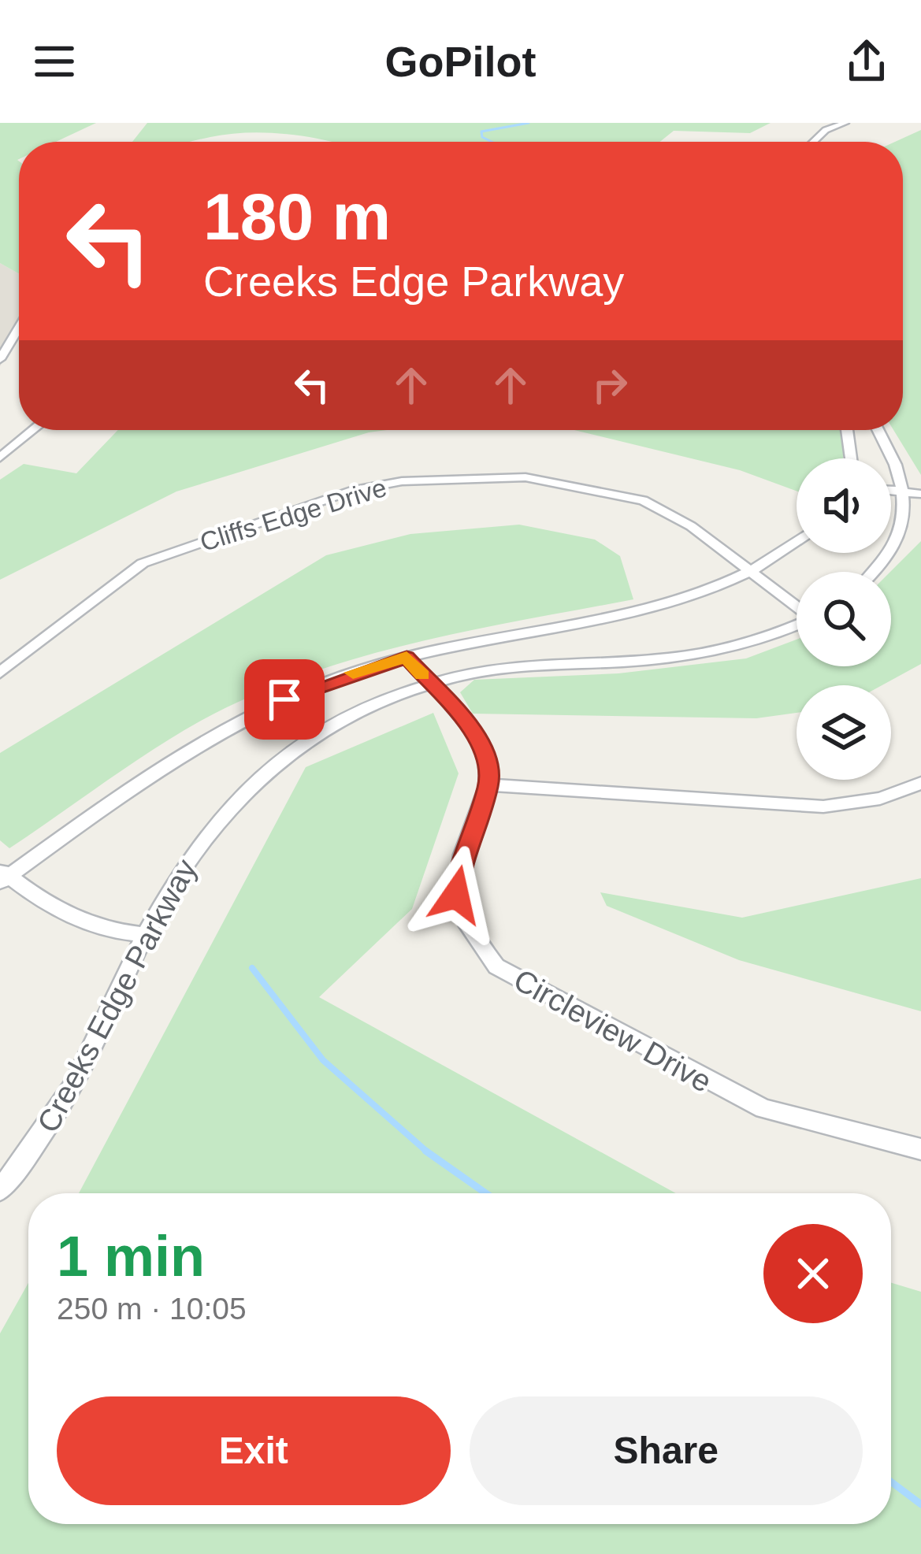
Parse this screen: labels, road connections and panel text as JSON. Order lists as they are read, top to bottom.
{
  "streets": {
    "street": ["Cliffs Edge Drive", "Creeks Edge Parkway", "Circleview Drive"]
  },
  "page": {
    "header": "GoPilot",
    "turn": ["180 m", "Creeks Edge Parkway"],
    "heading": ["1 min", "250 m · 10:05"],
    "buttons": ["Exit", "Share"]
  }
}
